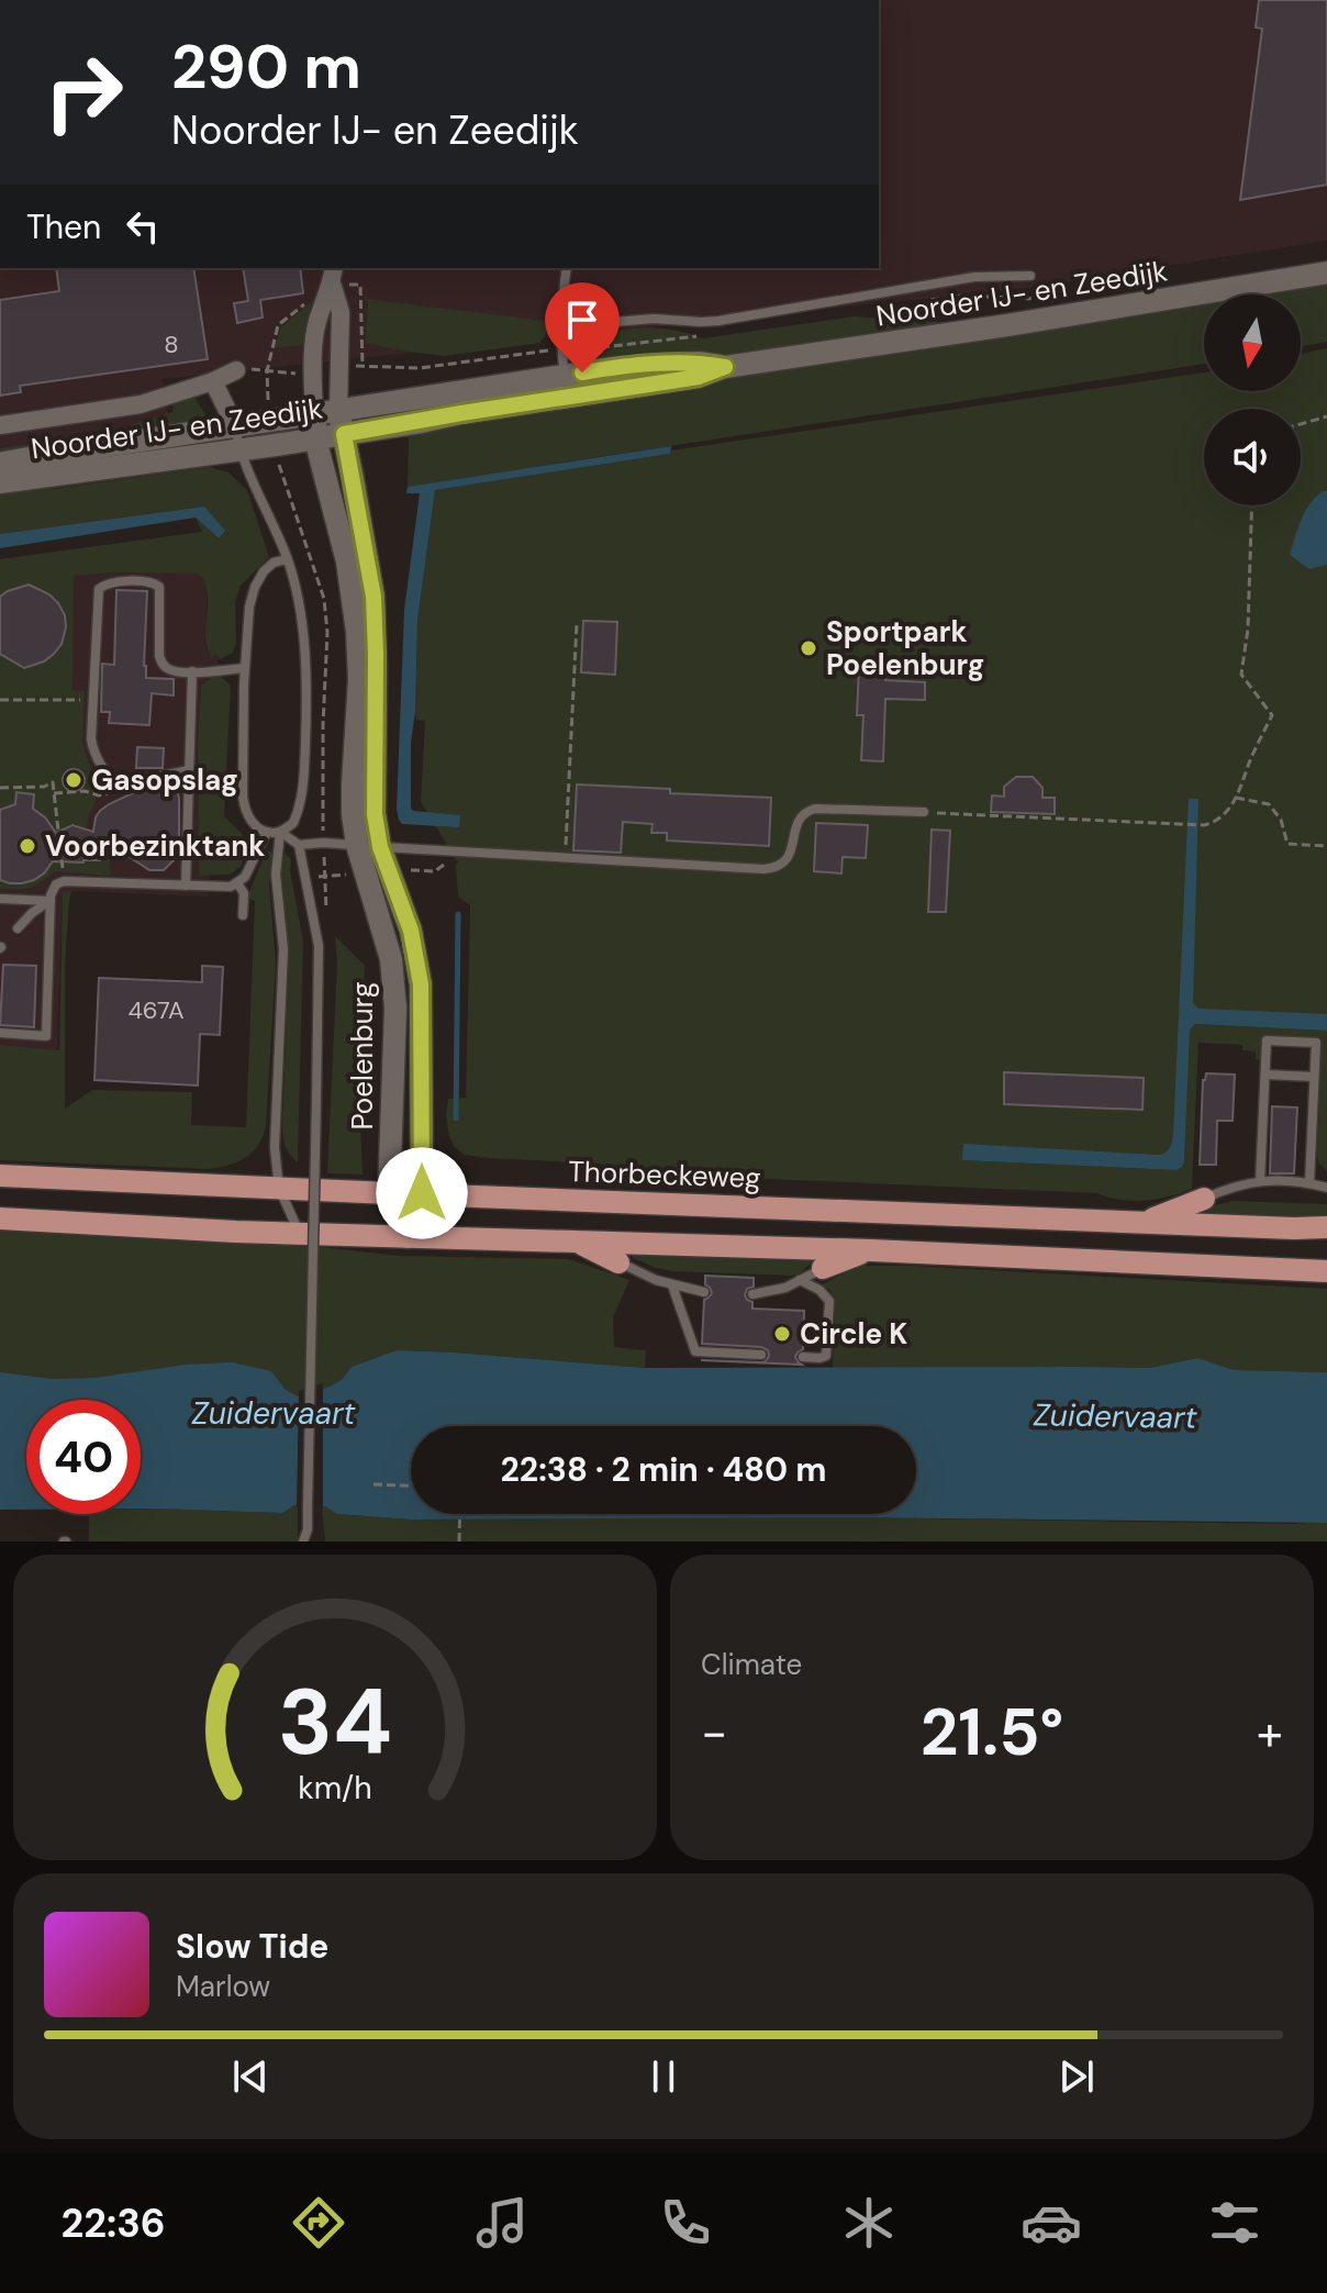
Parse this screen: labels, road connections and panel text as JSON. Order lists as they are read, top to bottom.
{
  "streets": {
    "main road": ["Thorbeckeweg"],
    "street": ["Noorder IJ- en Zeedijk", "Poelenburg"]
  },
  "crossings": [
    ["Noorder IJ- en Zeedijk", "Poelenburg"],
    ["Poelenburg", "Thorbeckeweg"]
  ],
  "water": ["Zuidervaart"],
  "places": [
    "Sportpark Poelenburg",
    "Gasopslag",
    "Voorbezinktank",
    "Circle K"
  ],
  "house_numbers": ["8", "467A"],
  "north": "bottom",
  "page": {
    "turn": ["290 m", "Noorder IJ- en Zeedijk"],
    "then": "Then",
    "limit": "40",
    "trip": "22:38 · 2 min · 480 m",
    "tile": "Climate",
    "heat": ["−", "21.5°", "+"],
    "song": ["Slow Tide", "Marlow"],
    "tabs": "22:36",
    "gauge": ["34", "km/h"]
  }
}
